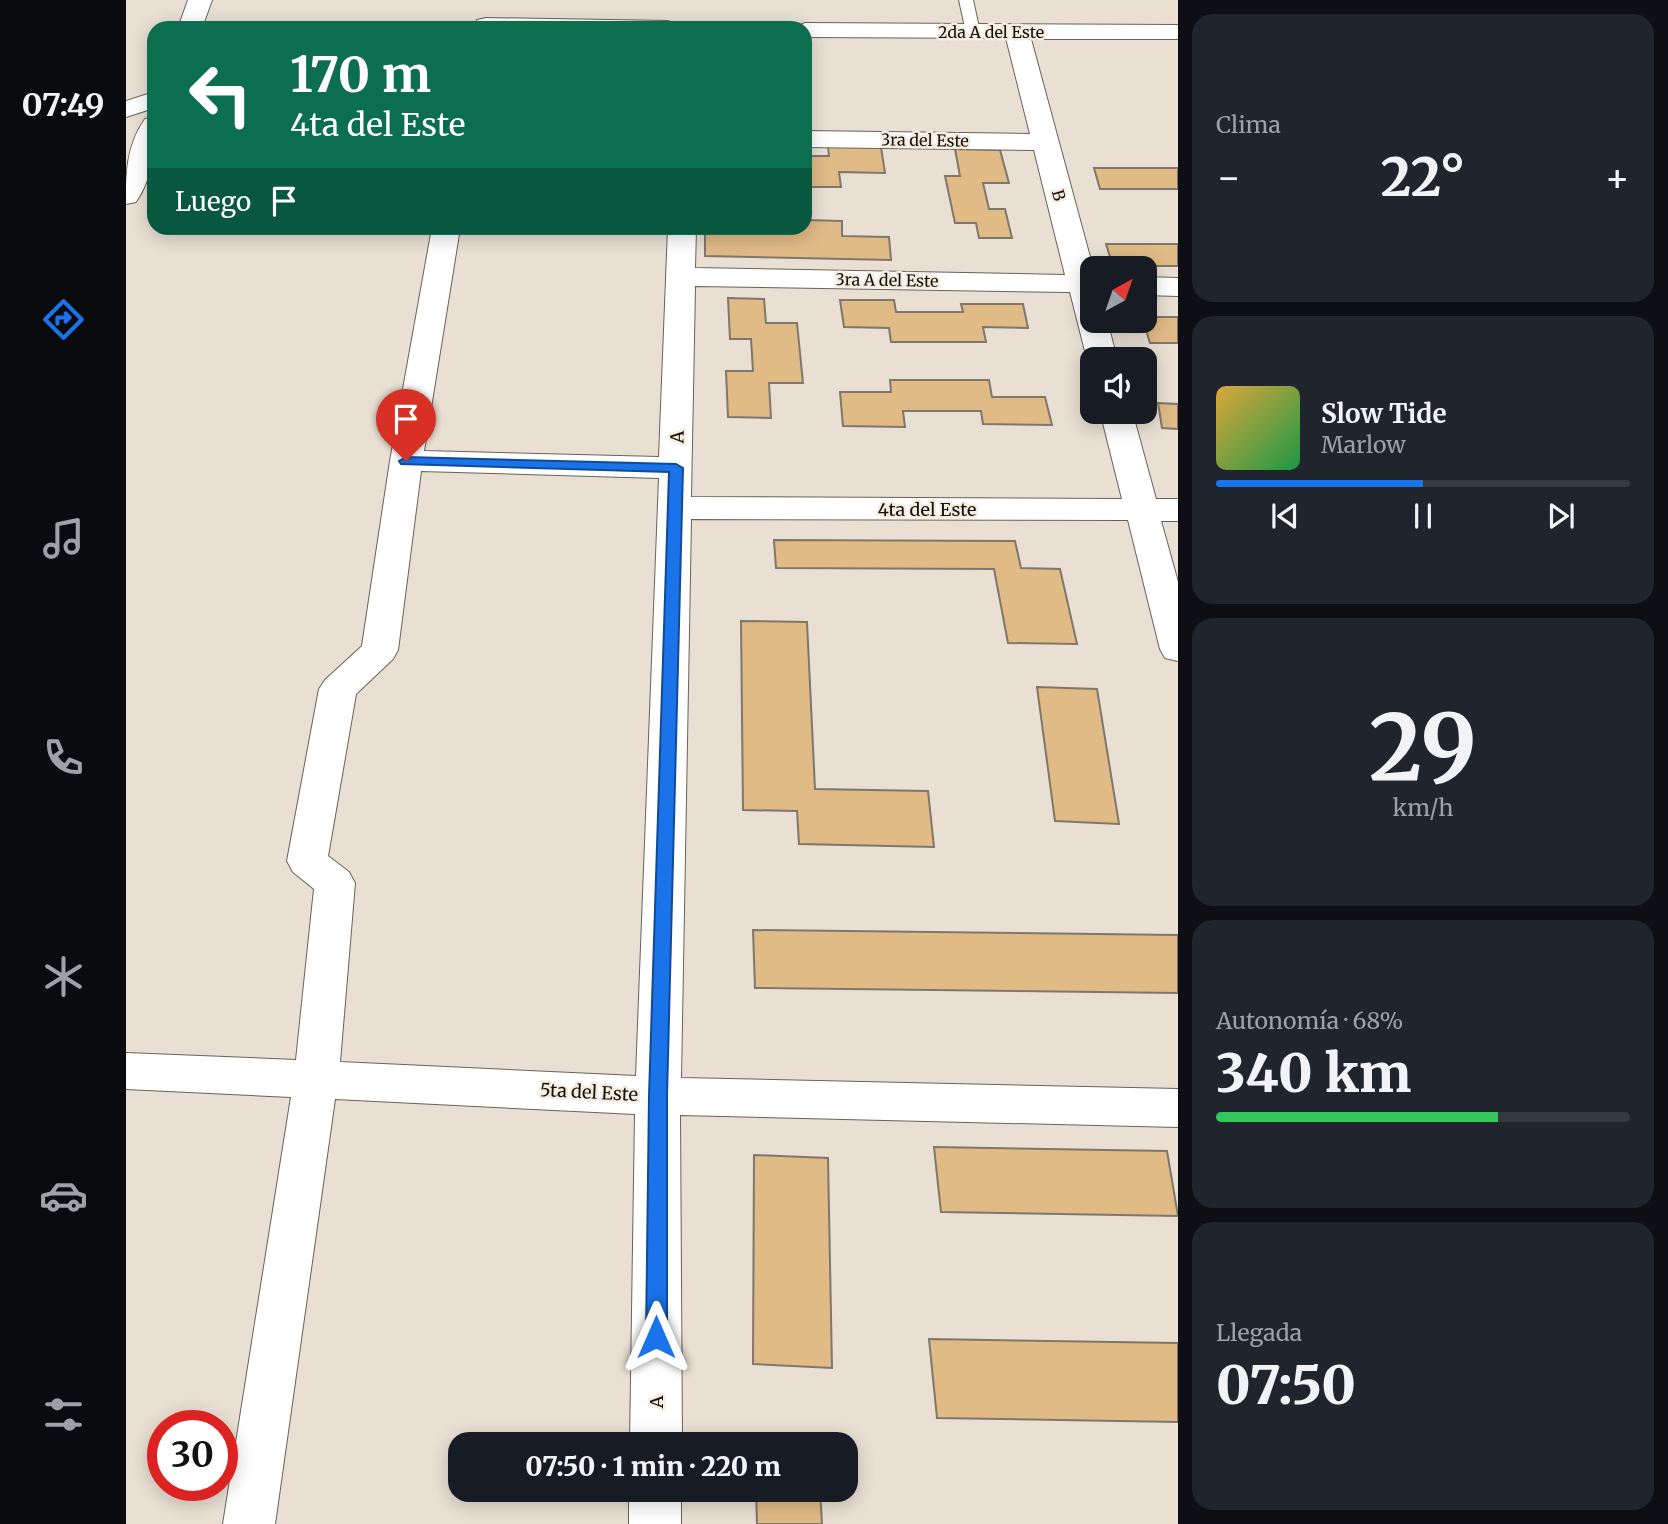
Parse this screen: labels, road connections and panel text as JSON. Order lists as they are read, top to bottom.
{
  "streets": {
    "street": [
      "2da A del Este",
      "3ra del Este",
      "B",
      "3ra A del Este",
      "A",
      "4ta del Este",
      "5ta del Este"
    ]
  },
  "crossings": [
    ["2da A del Este", "B"],
    ["3ra del Este", "B"],
    ["3ra A del Este", "A"],
    ["A", "4ta del Este"],
    ["A", "5ta del Este"]
  ],
  "north": "top right",
  "page": {
    "tabs": "07:49",
    "tile": [
      "Clima",
      ["29", "km/h"],
      ["Autonomía · 68%", "340 km"],
      ["Llegada", "07:50"]
    ],
    "turn": ["170 m", "4ta del Este"],
    "heat": ["−", "22°", "+"],
    "then": "Luego",
    "song": ["Slow Tide", "Marlow"],
    "limit": "30",
    "trip": "07:50 · 1 min · 220 m"
  }
}
